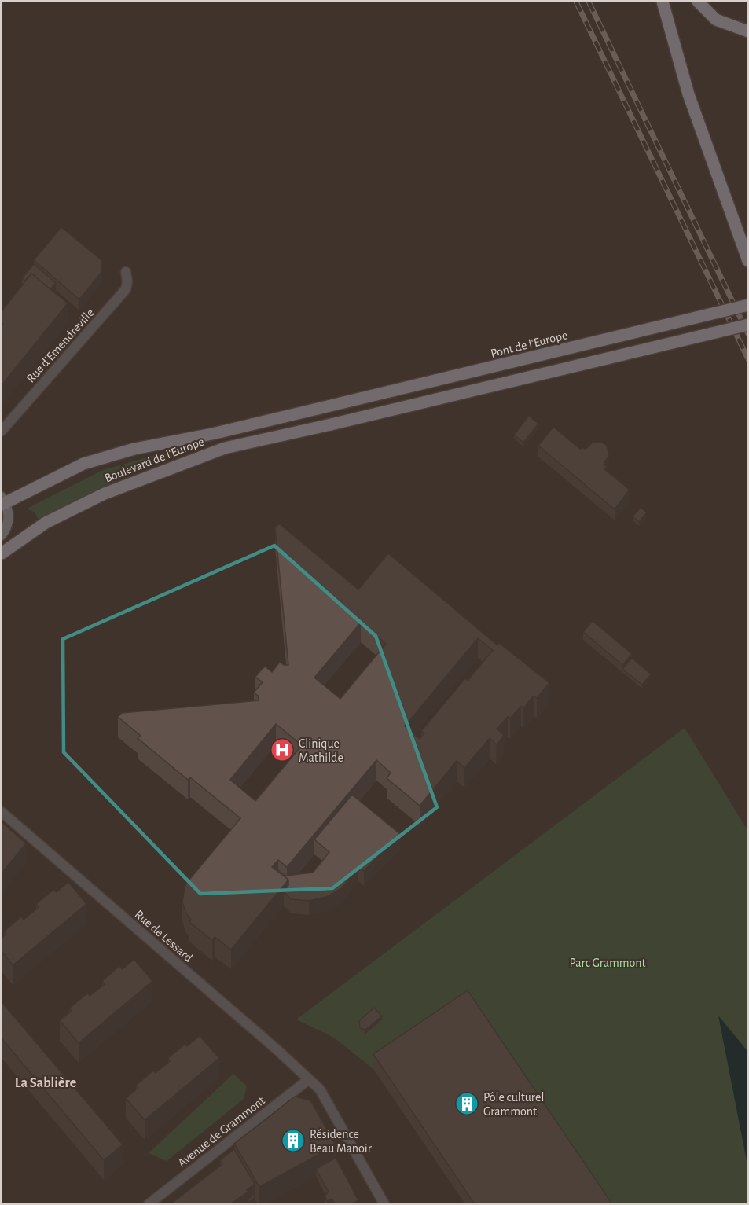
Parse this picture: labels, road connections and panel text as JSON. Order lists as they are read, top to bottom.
{
  "streets": {
    "main road": ["Pont de l'Europe", "Boulevard de l'Europe"],
    "street": ["Rue d'Emendreville", "Rue de Lessard", "Avenue de Grammont"]
  },
  "crossings": [
    ["Pont de l'Europe", "Boulevard de l'Europe"],
    ["Rue de Lessard", "Avenue de Grammont"]
  ],
  "districts": ["La Sablière"],
  "parks": ["Parc Grammont"],
  "places": {
    "hospital": ["Clinique Mathilde"],
    "building": ["Pôle culturel Grammont", "Résidence Beau Manoir"]
  }
}
